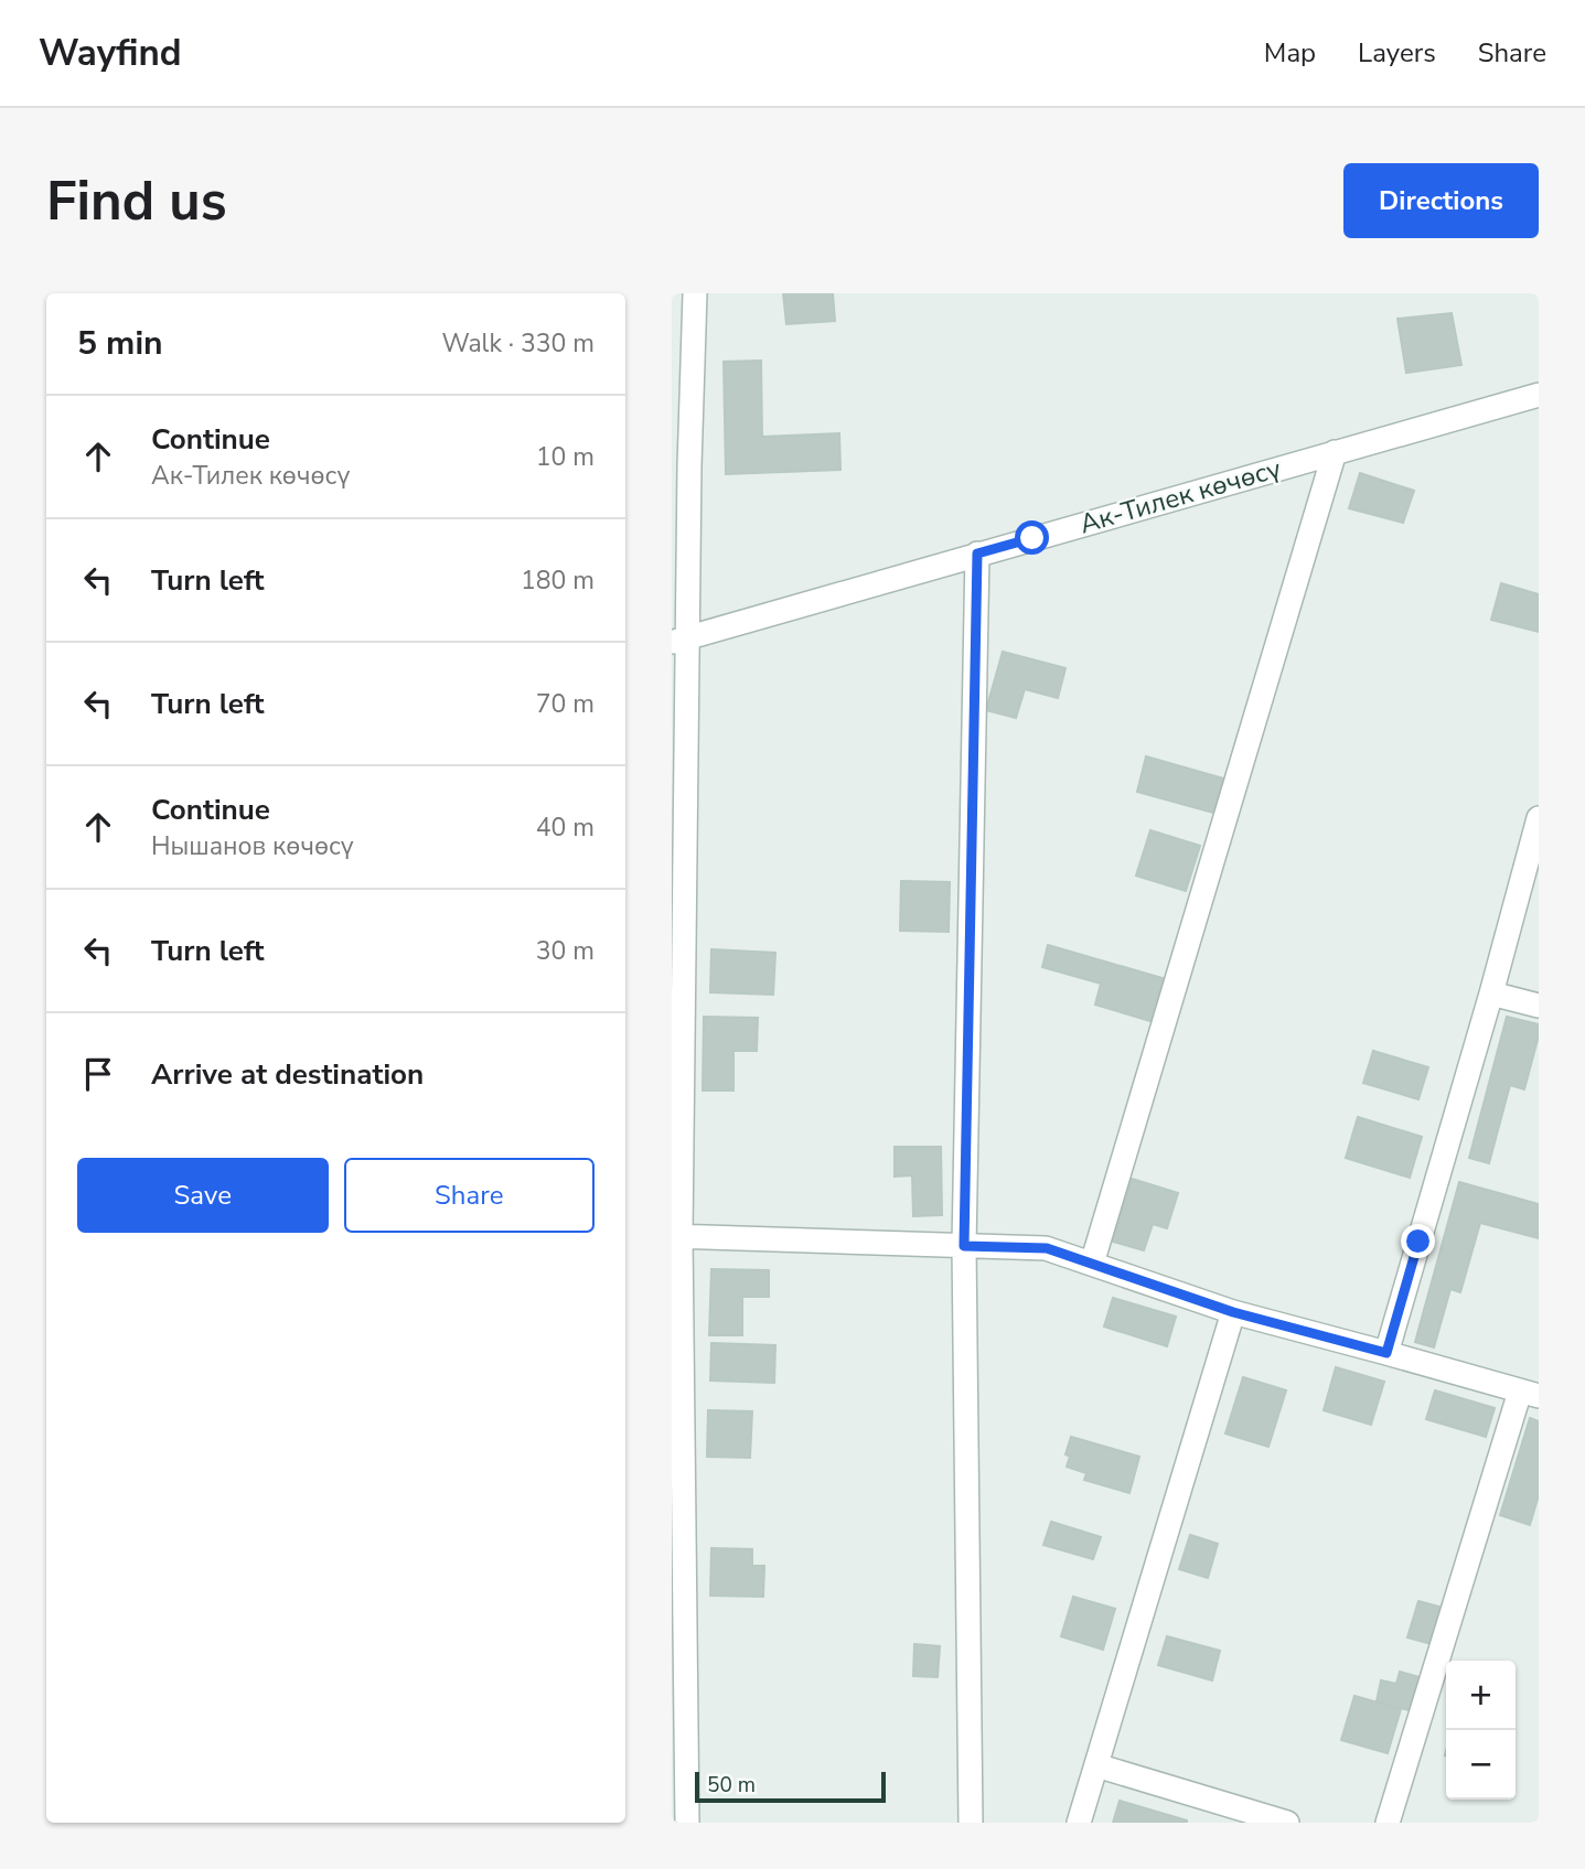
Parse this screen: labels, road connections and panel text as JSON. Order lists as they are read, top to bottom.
{
  "streets": {
    "street": ["Ак-Тилек көчөсү"]
  },
  "scale_bar": "50 m",
  "page": {
    "header": "Wayfind",
    "nav": ["Map", "Layers", "Share"],
    "buttons": [
      "Directions",
      ["Save", "Share"]
    ],
    "title": "Find us",
    "heading": ["5 min", "Walk · 330 m"],
    "list": [
      ["Continue", "Ак-Тилек көчөсү", "10 m"],
      ["Turn left", "180 m"],
      ["Turn left", "70 m"],
      ["Continue", "Нышанов көчөсү", "40 m"],
      ["Turn left", "30 m"],
      "Arrive at destination"
    ],
    "map_buttons": ["+", "−"],
    "scale": "50 m"
  }
}
